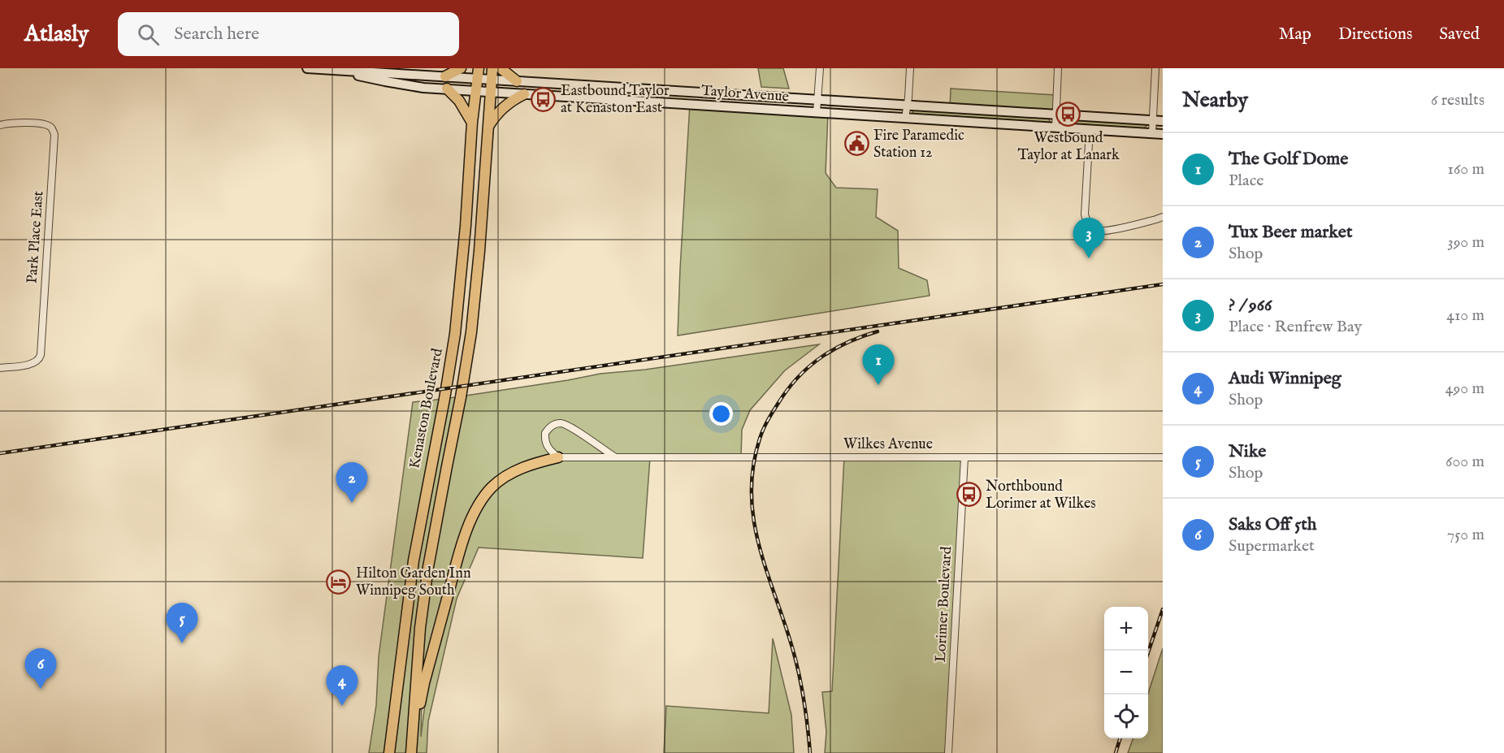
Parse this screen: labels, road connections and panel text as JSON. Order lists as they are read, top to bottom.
{
  "streets": {
    "main road": ["Taylor Avenue", "Kenaston Boulevard"],
    "street": ["Park Place East", "Wilkes Avenue", "Lorimer Boulevard"]
  },
  "crossings": [
    ["Taylor Avenue", "Kenaston Boulevard"],
    ["Wilkes Avenue", "Lorimer Boulevard"]
  ],
  "places": {
    "bus stop": ["Eastbound Taylor at Kenaston East", "Westbound Taylor at Lanark", "Northbound Lorimer at Wilkes"],
    "public building": ["Fire Paramedic Station 12"],
    "hotel": ["Hilton Garden Inn Winnipeg South"]
  },
  "page": {
    "header": "Atlasly",
    "search": "Search here",
    "nav": ["Map", "Directions", "Saved"],
    "heading": ["Nearby", "6 results"],
    "list": [
      {
        "mark": "1",
        "name": "The Golf Dome",
        "note": "Place",
        "value": "160 m"
      },
      {
        "mark": "2",
        "name": "Tux Beer market",
        "note": "Shop",
        "value": "390 m"
      },
      {
        "mark": "3",
        "name": "? / 966",
        "note": "Place · Renfrew Bay",
        "value": "410 m"
      },
      {
        "mark": "4",
        "name": "Audi Winnipeg",
        "note": "Shop",
        "value": "490 m"
      },
      {
        "mark": "5",
        "name": "Nike",
        "note": "Shop",
        "value": "600 m"
      },
      {
        "mark": "6",
        "name": "Saks Off 5th",
        "note": "Supermarket",
        "value": "750 m"
      }
    ],
    "pins": [
      "3",
      "1",
      "2",
      "5",
      "6",
      "4"
    ],
    "map_buttons": ["+", "−"]
  }
}
